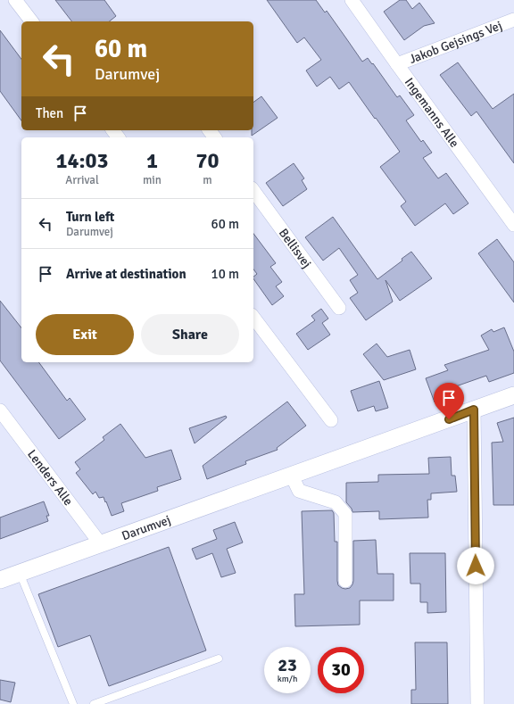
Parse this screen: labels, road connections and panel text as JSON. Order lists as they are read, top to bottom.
{
  "streets": {
    "street": [
      "Jakob Gejsings Vej",
      "Ingemanns Alle",
      "Bellisvej",
      "Lenders Alle",
      "Darumvej"
    ]
  },
  "crossings": [
    ["Jakob Gejsings Vej", "Ingemanns Alle"],
    ["Lenders Alle", "Darumvej"]
  ],
  "page": {
    "turn": ["60 m", "Darumvej"],
    "then": "Then",
    "eta": [
      "14:03",
      "Arrival",
      "1",
      "min",
      "70",
      "m"
    ],
    "list": [
      {
        "name": "Turn left",
        "note": "Darumvej",
        "value": "60 m"
      },
      {
        "name": "Arrive at destination",
        "value": "10 m"
      }
    ],
    "buttons": ["Exit", "Share"],
    "speed": "23 km/h",
    "limit": "30"
  }
}
